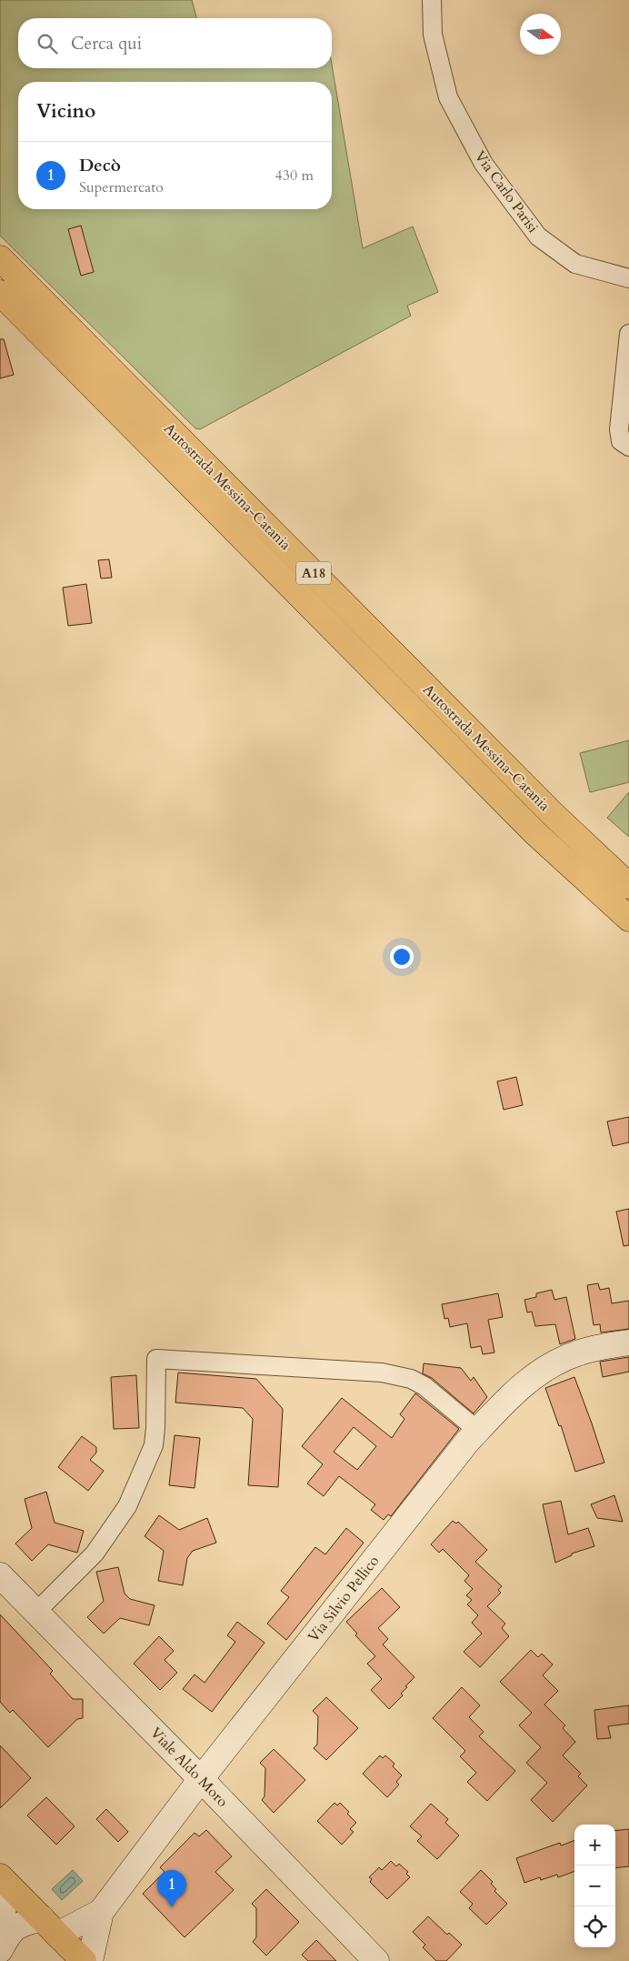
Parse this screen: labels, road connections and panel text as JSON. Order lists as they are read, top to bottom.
{
  "streets": {
    "main road": ["Autostrada Messina-Catania", "A18"],
    "street": ["Via Carlo Parisi", "Via Silvio Pellico", "Viale Aldo Moro"]
  },
  "crossings": [
    ["Via Silvio Pellico", "Viale Aldo Moro"]
  ],
  "north": "right",
  "page": {
    "search": "Cerca qui",
    "heading": "Vicino",
    "list": [
      {
        "mark": "1",
        "name": "Decò",
        "note": "Supermercato",
        "value": "430 m"
      }
    ],
    "map_buttons": ["+", "−"],
    "pins": "1"
  }
}
